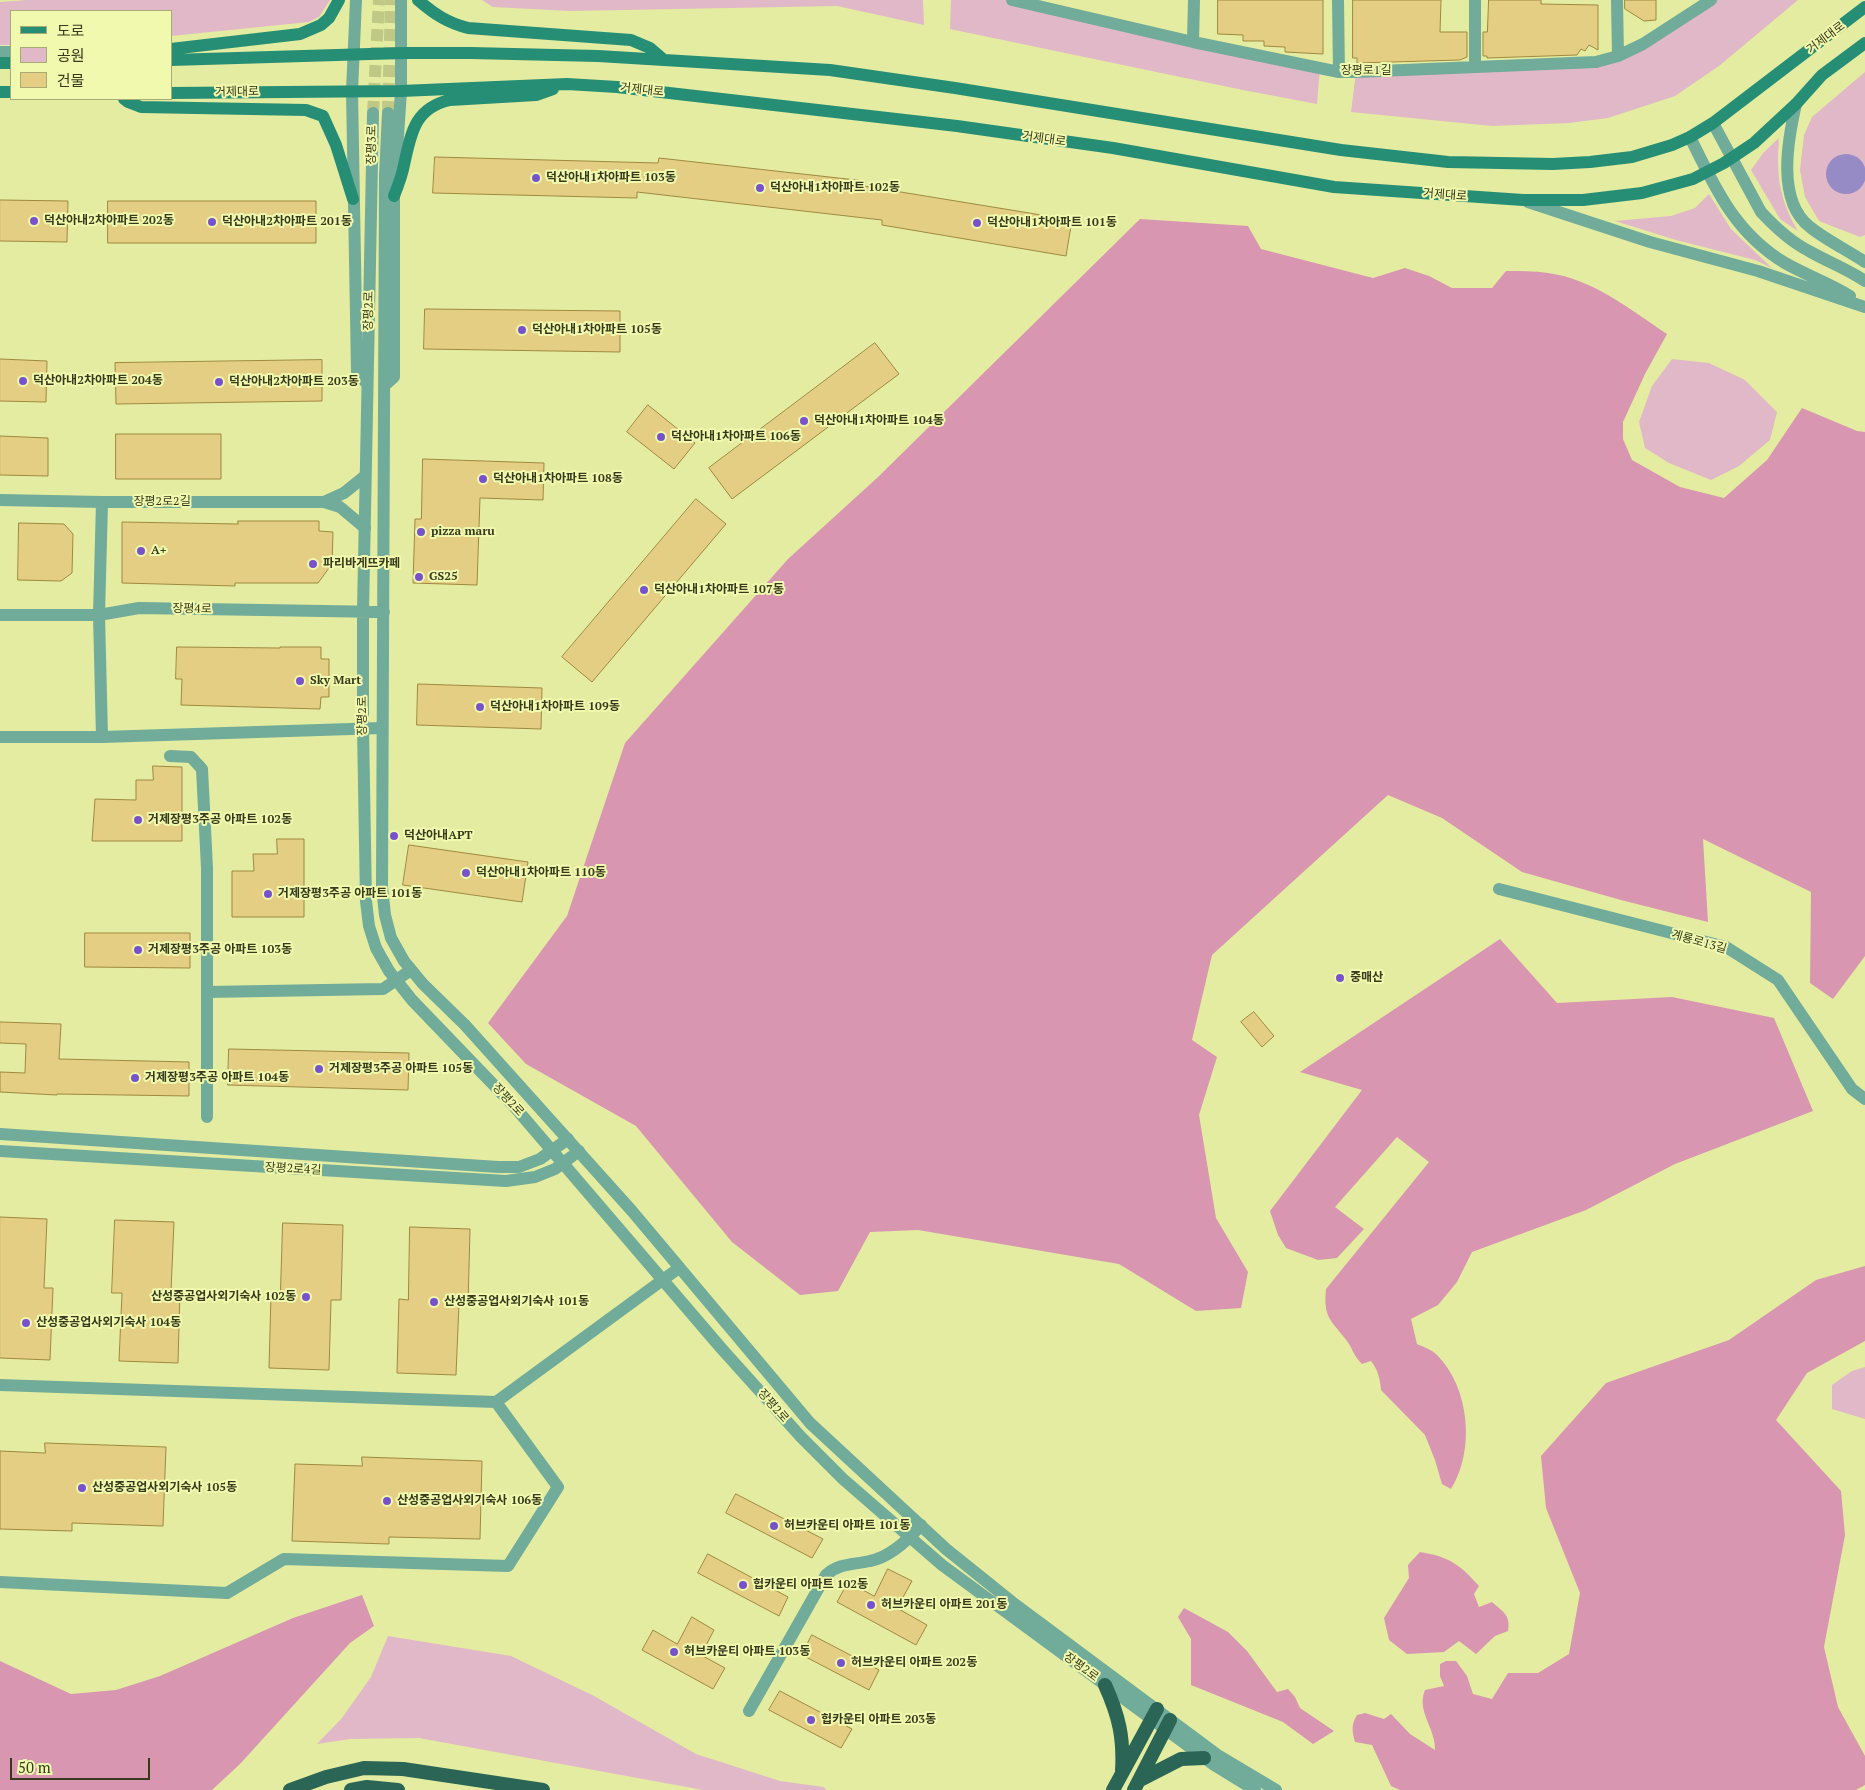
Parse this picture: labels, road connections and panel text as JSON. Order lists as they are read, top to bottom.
{
  "streets": {
    "main road": ["거제대로"],
    "street": [
      "장평로1길",
      "장평3로",
      "장평2로",
      "장평2로2길",
      "장평4로",
      "계룡로13길",
      "장평2로4길"
    ]
  },
  "crossings": [
    ["장평3로", "장평2로"],
    ["장평2로", "장평4로"],
    ["장평2로", "장평2로4길"]
  ],
  "places": [
    "덕산아내1차아파트 103동",
    "덕산아내1차아파트 102동",
    "덕산아내2차아파트 202동",
    "덕산아내2차아파트 201동",
    "덕산아내1차아파트 101동",
    "덕산아내1차아파트 105동",
    "덕산아내2차아파트 204동",
    "덕산아내2차아파트 203동",
    "덕산아내1차아파트 104동",
    "덕산아내1차아파트 106동",
    "덕산아내1차아파트 108동",
    "pizza maru",
    "A+",
    "파리바게뜨카페",
    "GS25",
    "덕산아내1차아파트 107동",
    "Sky Mart",
    "덕산아내1차아파트 109동",
    "거제장평3주공 아파트 102동",
    "덕산아내APT",
    "덕산아내1차아파트 110동",
    "거제장평3주공 아파트 101동",
    "거제장평3주공 아파트 103동",
    "중매산",
    "거제장평3주공 아파트 105동",
    "거제장평3주공 아파트 104동",
    "산성중공업사외기숙사 102동",
    "산성중공업사외기숙사 101동",
    "산성중공업사외기숙사 104동",
    "산성중공업사외기숙사 105동",
    "산성중공업사외기숙사 106동",
    "허브카운티 아파트 101동",
    "헙카운티 아파트 102동",
    "허브카운티 아파트 201동",
    "허브카운티 아파트 103동",
    "허브카운티 아파트 202동",
    "헙카운티 아파트 203동"
  ],
  "legend": ["도로", "공원", "건물"],
  "scale_bar": "50 m"
}
